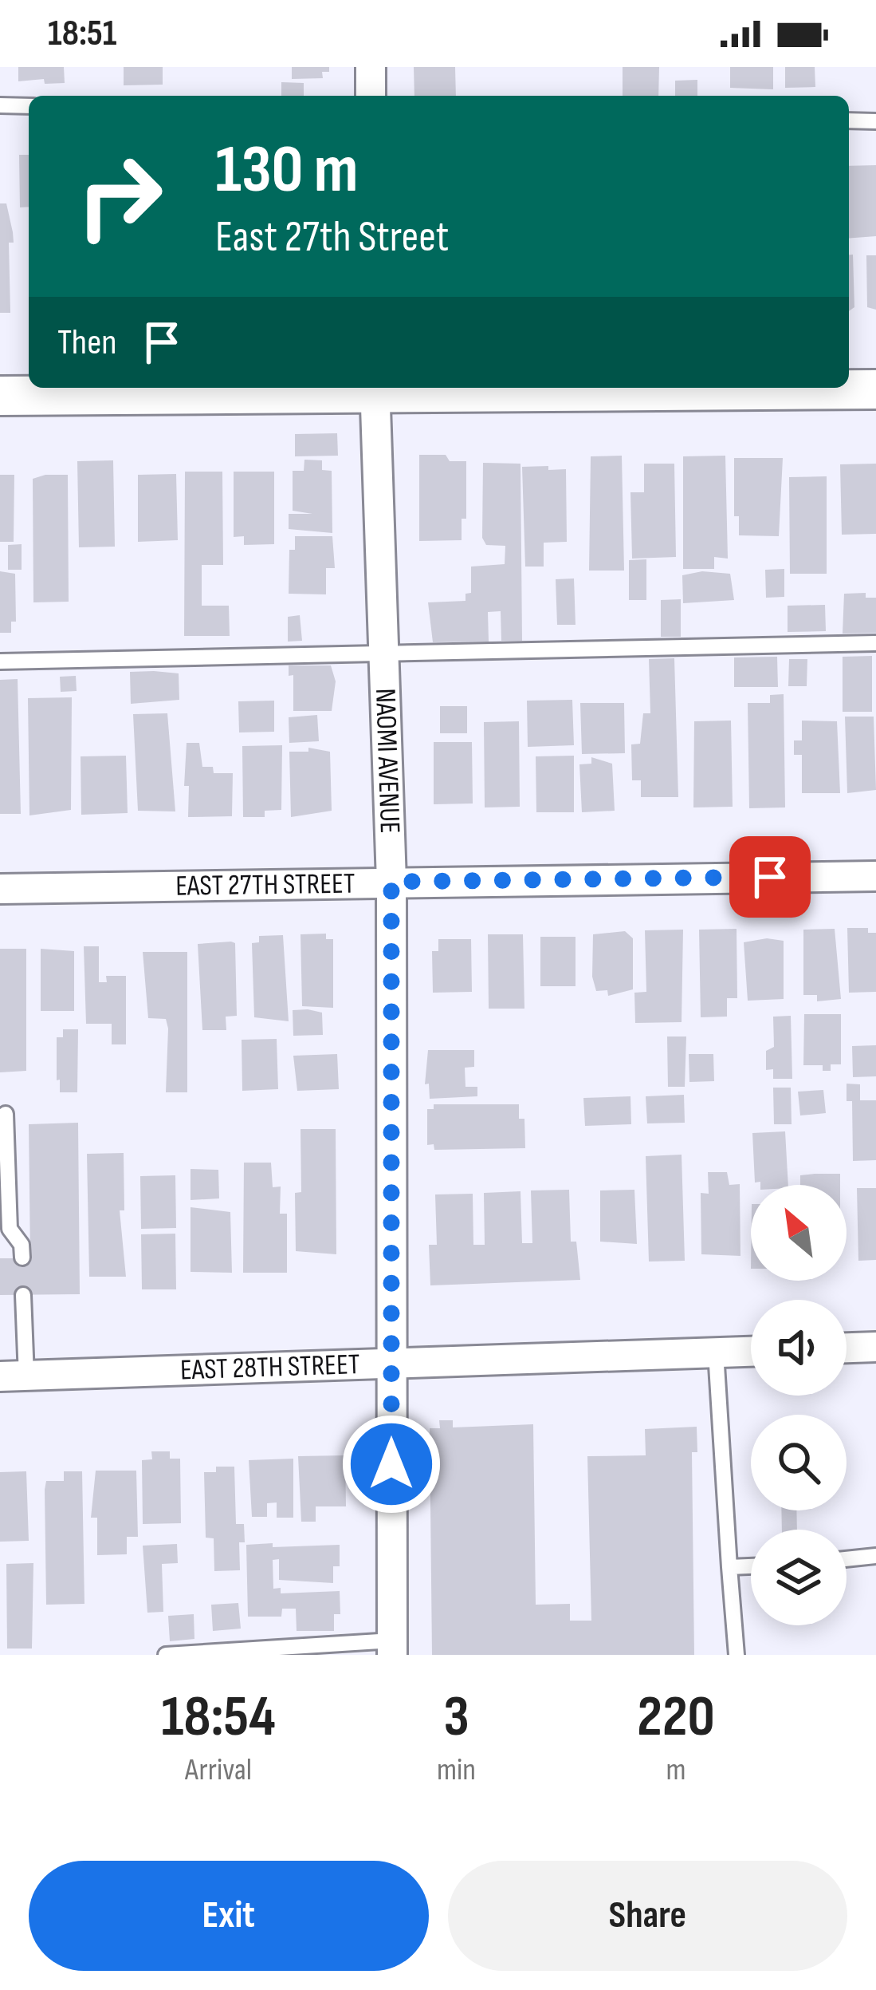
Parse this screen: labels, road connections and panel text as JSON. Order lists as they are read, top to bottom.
{
  "streets": {
    "street": ["NAOMI AVENUE", "EAST 27TH STREET", "EAST 28TH STREET"]
  },
  "crossings": [
    ["NAOMI AVENUE", "EAST 27TH STREET"],
    ["NAOMI AVENUE", "EAST 28TH STREET"]
  ],
  "north": "top left",
  "page": {
    "status": "18:51",
    "turn": ["130 m", "East 27th Street"],
    "then": "Then",
    "eta": [
      "18:54",
      "Arrival",
      "3",
      "min",
      "220",
      "m"
    ],
    "buttons": ["Exit", "Share"]
  }
}
